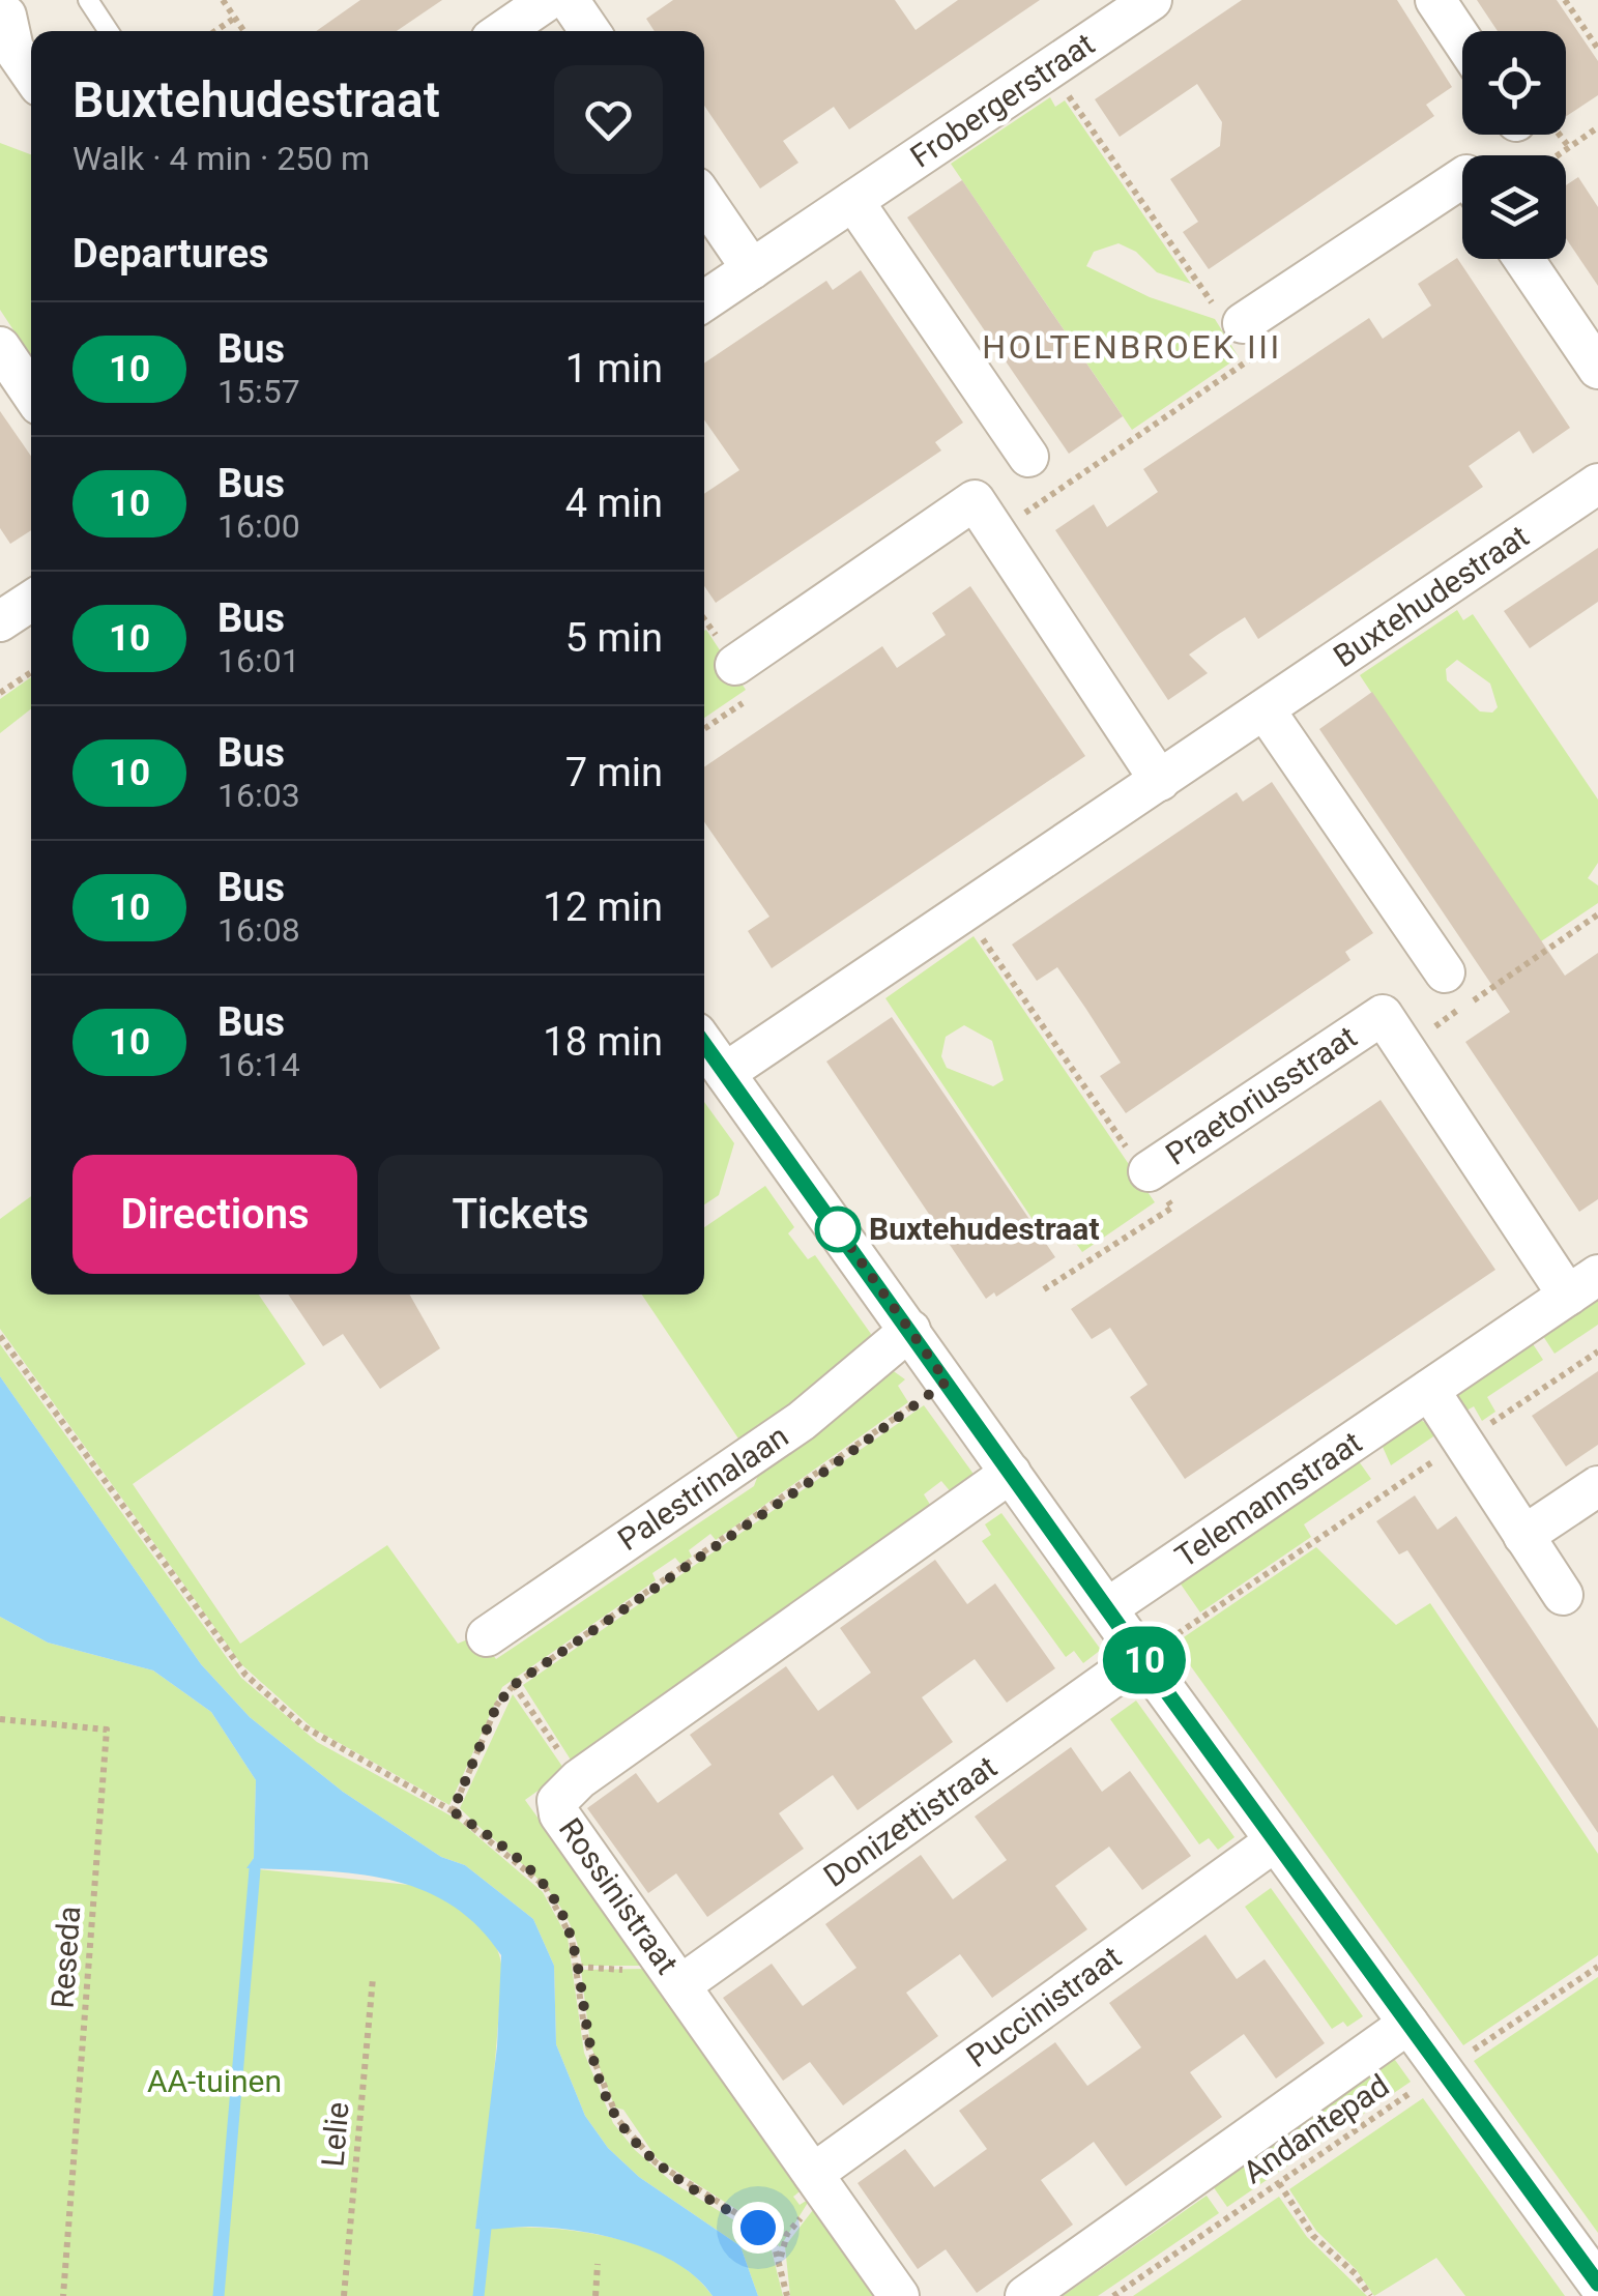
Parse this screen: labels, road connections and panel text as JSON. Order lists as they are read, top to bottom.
{
  "streets": {
    "street": [
      "Frobergerstraat",
      "Buxtehudestraat",
      "Praetoriusstraat",
      "Palestrinalaan",
      "Telemannstraat",
      "Donizettistraat",
      "Rossinistraat",
      "Puccinistraat"
    ],
    "path": ["Reseda", "Andantepad", "Lelie"]
  },
  "crossings": [
    ["Praetoriusstraat", "Telemannstraat"],
    ["Donizettistraat", "Rossinistraat"],
    ["Rossinistraat", "Puccinistraat"]
  ],
  "districts": ["HOLTENBROEK III"],
  "parks": ["AA-tuinen"],
  "places": ["Buxtehudestraat"],
  "lines": ["bus line 10"],
  "page": {
    "on_map": "10",
    "heading": [
      ["Buxtehudestraat", "Walk · 4 min · 250 m"],
      "Departures"
    ],
    "list": [
      {
        "mark": "10",
        "name": "Bus",
        "note": "15:57",
        "value": "1 min"
      },
      {
        "mark": "10",
        "name": "Bus",
        "note": "16:00",
        "value": "4 min"
      },
      {
        "mark": "10",
        "name": "Bus",
        "note": "16:01",
        "value": "5 min"
      },
      {
        "mark": "10",
        "name": "Bus",
        "note": "16:03",
        "value": "7 min"
      },
      {
        "mark": "10",
        "name": "Bus",
        "note": "16:08",
        "value": "12 min"
      },
      {
        "mark": "10",
        "name": "Bus",
        "note": "16:14",
        "value": "18 min"
      }
    ],
    "buttons": ["Directions", "Tickets"]
  }
}
